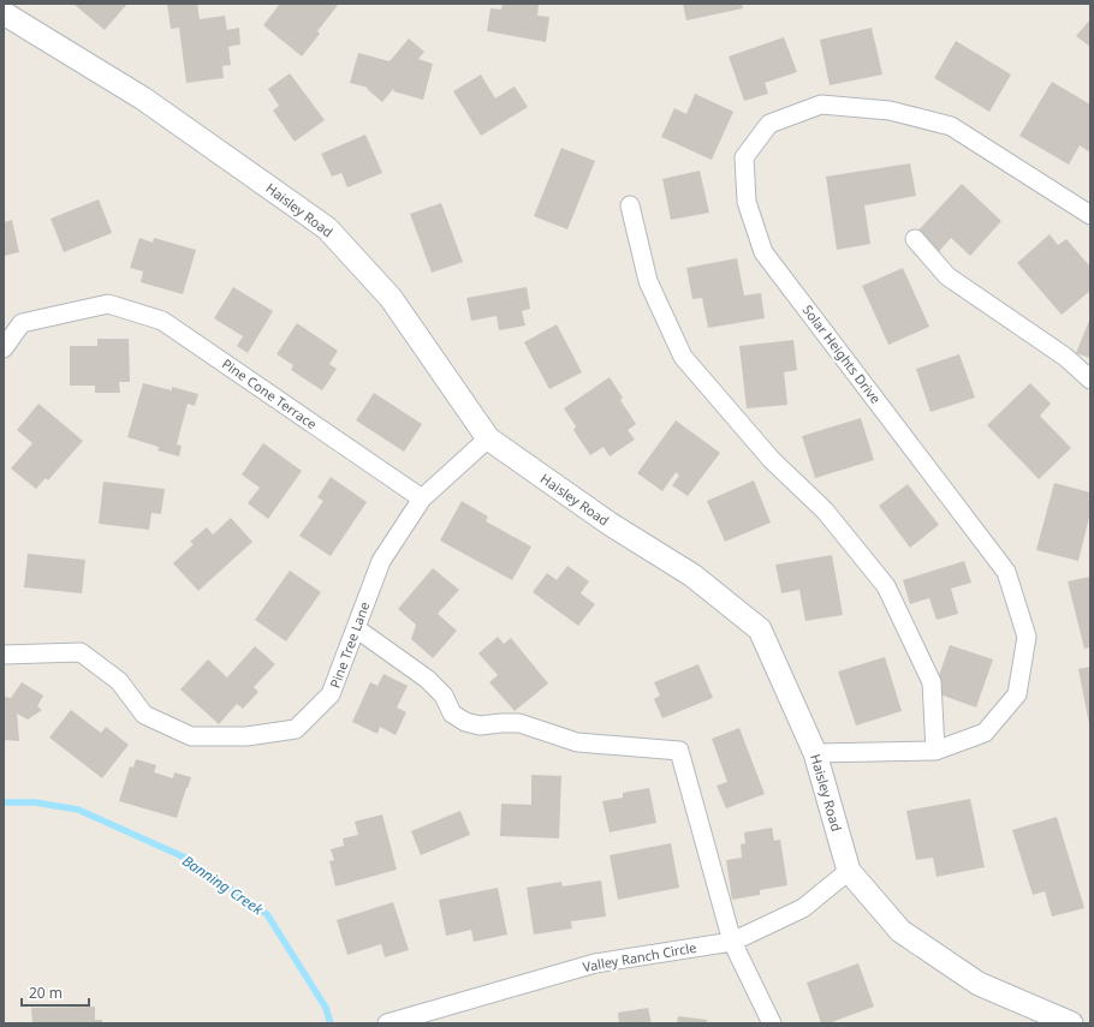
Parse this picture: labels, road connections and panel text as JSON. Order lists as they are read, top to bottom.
{
  "streets": {
    "street": [
      "Haisley Road",
      "Solar Heights Drive",
      "Pine Cone Terrace",
      "Pine Tree Lane",
      "Valley Ranch Circle"
    ]
  },
  "crossings": [
    ["Haisley Road", "Solar Heights Drive"],
    ["Haisley Road", "Pine Tree Lane"],
    ["Haisley Road", "Valley Ranch Circle"],
    ["Pine Cone Terrace", "Pine Tree Lane"]
  ],
  "water": ["Banning Creek"],
  "scale_bar": "20 m"
}
